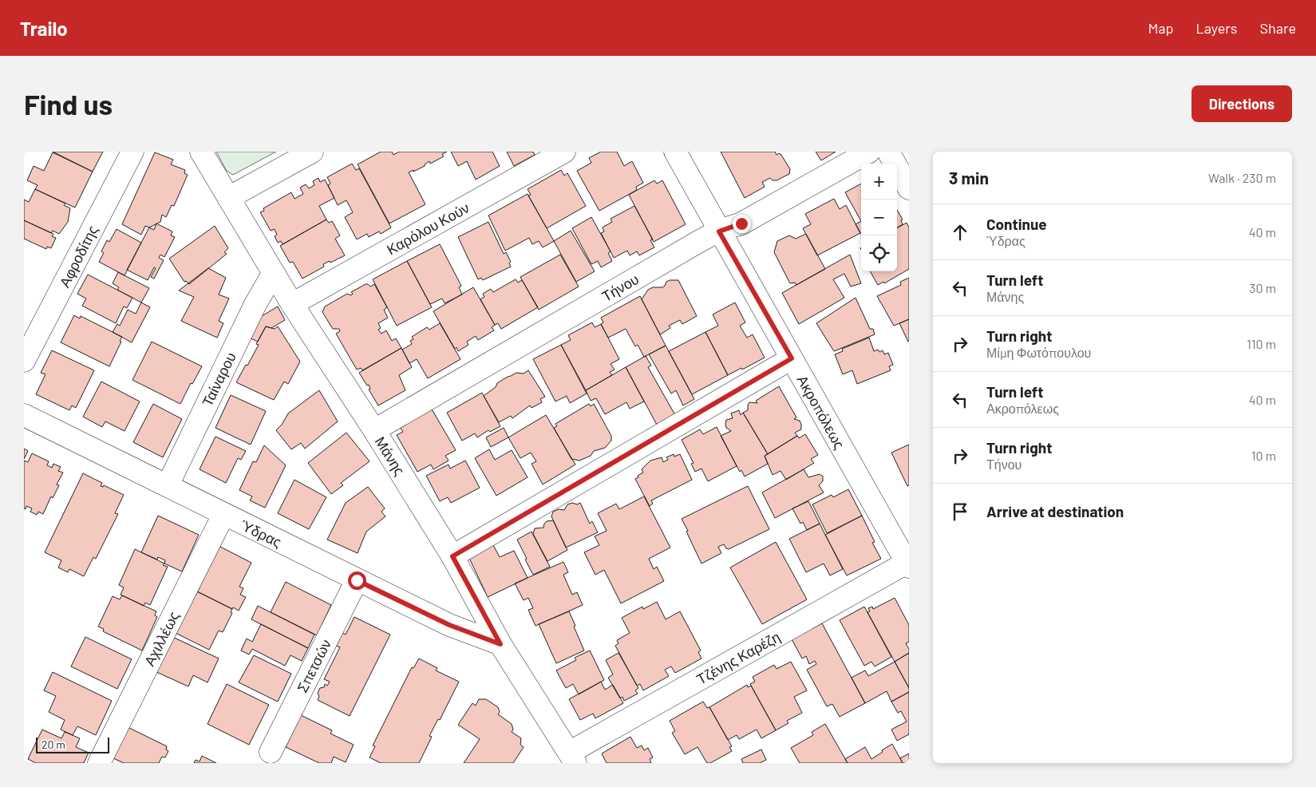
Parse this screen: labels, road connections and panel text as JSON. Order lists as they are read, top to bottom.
{
  "streets": {
    "street": [
      "Καρόλου Κούν",
      "Αφροδίτης",
      "Τήνου",
      "Ταίναρου",
      "Ακροπόλεως",
      "Μάνης",
      "Ύδρας",
      "Αχιλλέως",
      "Τζένης Καρέζη",
      "Σπετσών"
    ]
  },
  "crossings": [
    ["Καρόλου Κούν", "Μάνης"],
    ["Τήνου", "Ακροπόλεως"],
    ["Τήνου", "Μάνης"],
    ["Ταίναρου", "Μάνης"],
    ["Ταίναρου", "Ύδρας"],
    ["Ακροπόλεως", "Τζένης Καρέζη"],
    ["Μάνης", "Ύδρας"],
    ["Μάνης", "Τζένης Καρέζη"],
    ["Ύδρας", "Αχιλλέως"],
    ["Ύδρας", "Σπετσών"]
  ],
  "scale_bar": "20 m",
  "page": {
    "header": "Trailo",
    "nav": ["Map", "Layers", "Share"],
    "buttons": "Directions",
    "title": "Find us",
    "heading": ["3 min", "Walk · 230 m"],
    "map_buttons": ["+", "−"],
    "list": [
      ["Continue", "Ύδρας", "40 m"],
      ["Turn left", "Μάνης", "30 m"],
      ["Turn right", "Μίμη Φωτόπουλου", "110 m"],
      ["Turn left", "Ακροπόλεως", "40 m"],
      ["Turn right", "Τήνου", "10 m"],
      "Arrive at destination"
    ],
    "scale": "20 m"
  }
}
